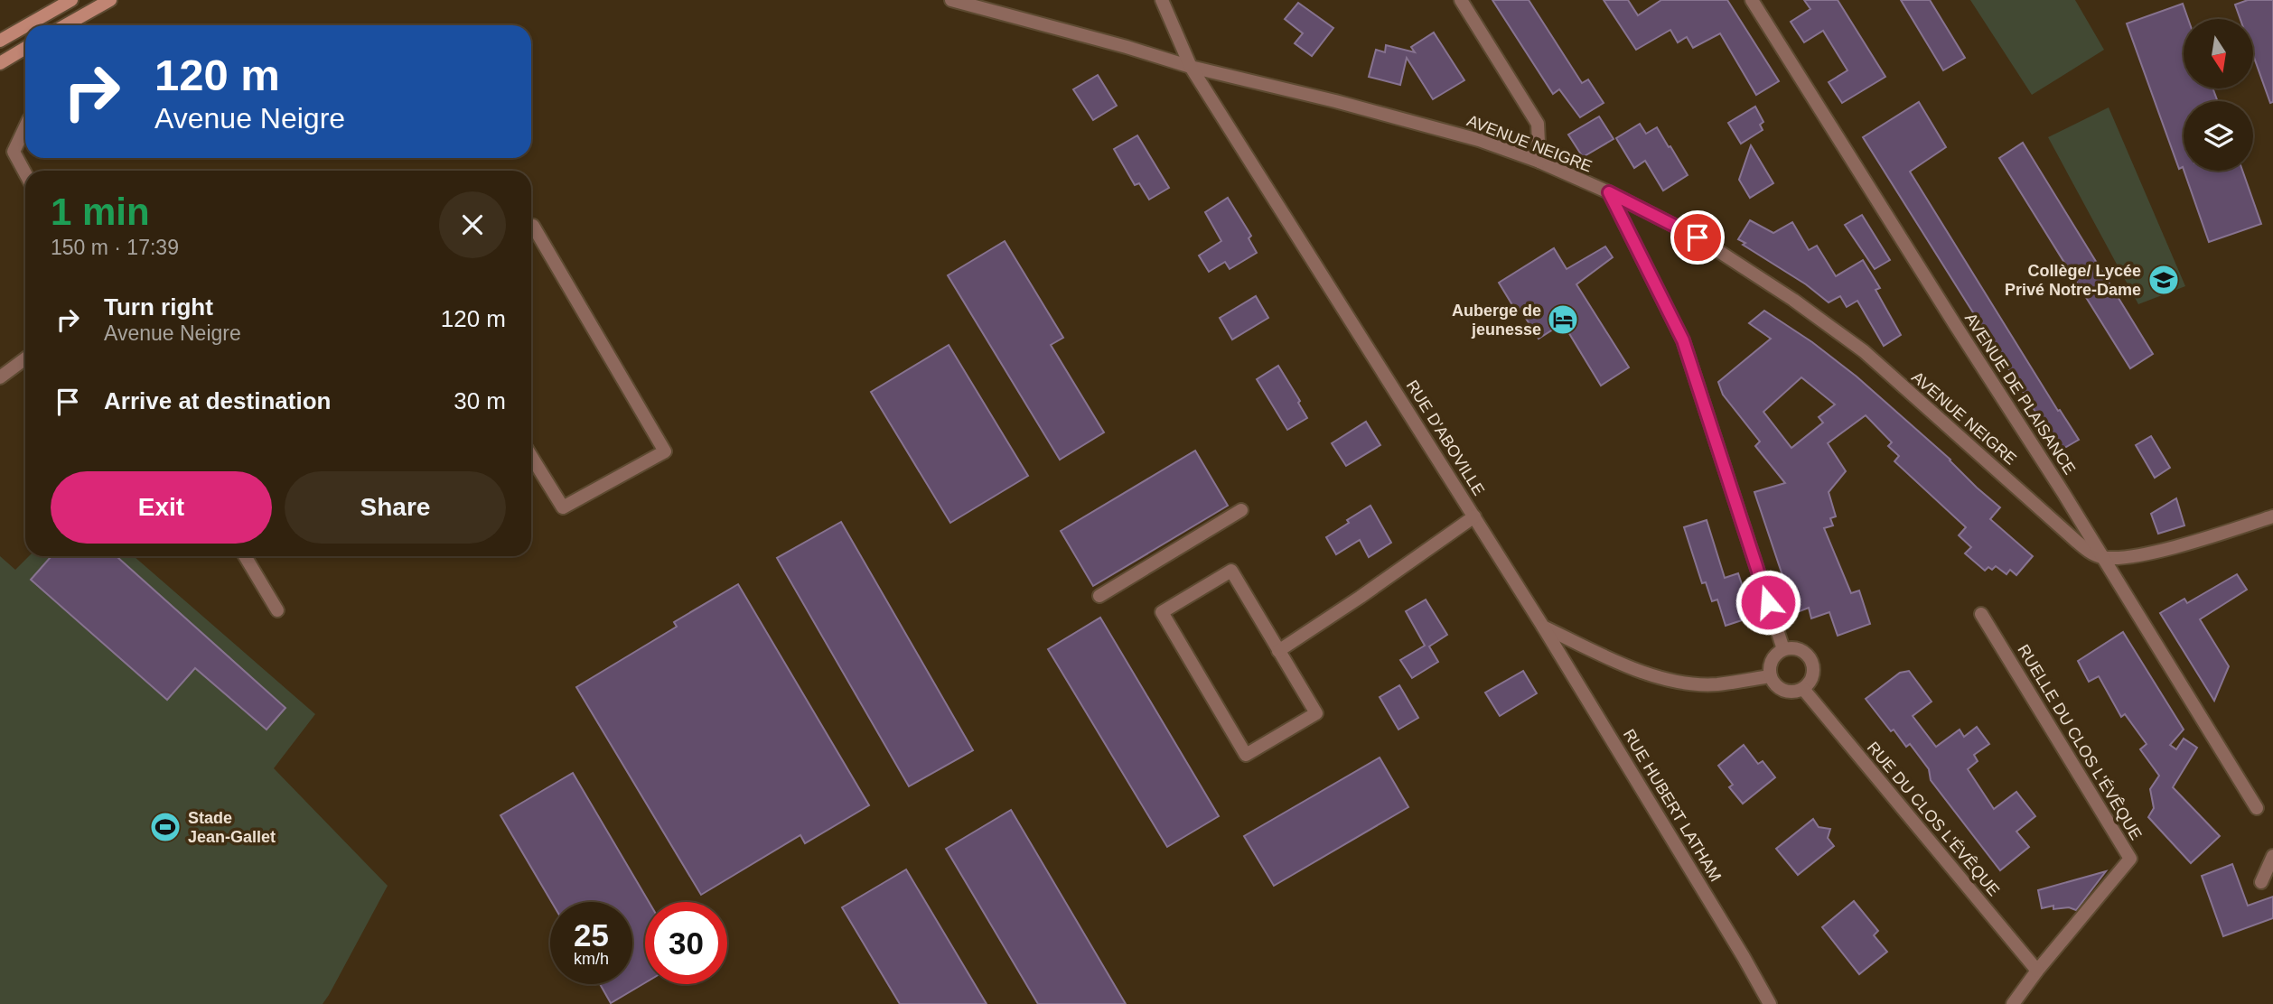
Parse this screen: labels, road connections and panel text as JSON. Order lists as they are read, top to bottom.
{
  "streets": {
    "street": [
      "AVENUE NEIGRE",
      "AVENUE DE PLAISANCE",
      "RUE D'ABOVILLE",
      "RUELLE DU CLOS L'ÉVÊQUE",
      "RUE HUBERT LATHAM",
      "RUE DU CLOS L'ÉVÊQUE"
    ]
  },
  "crossings": [
    ["AVENUE NEIGRE", "AVENUE DE PLAISANCE"],
    ["AVENUE NEIGRE", "RUE D'ABOVILLE"],
    ["RUE D'ABOVILLE", "RUE HUBERT LATHAM"],
    ["RUELLE DU CLOS L'ÉVÊQUE", "RUE DU CLOS L'ÉVÊQUE"]
  ],
  "places": {
    "school or university": ["Collège/ Lycée Privé Notre-Dame"],
    "hotel": ["Auberge de jeunesse"],
    "sports": ["Stade Jean-Gallet"]
  },
  "north": "bottom",
  "page": {
    "turn": ["120 m", "Avenue Neigre"],
    "heading": ["1 min", "150 m · 17:39"],
    "list": [
      {
        "name": "Turn right",
        "note": "Avenue Neigre",
        "value": "120 m"
      },
      {
        "name": "Arrive at destination",
        "value": "30 m"
      }
    ],
    "buttons": ["Exit", "Share"],
    "speed": "25 km/h",
    "limit": "30"
  }
}
